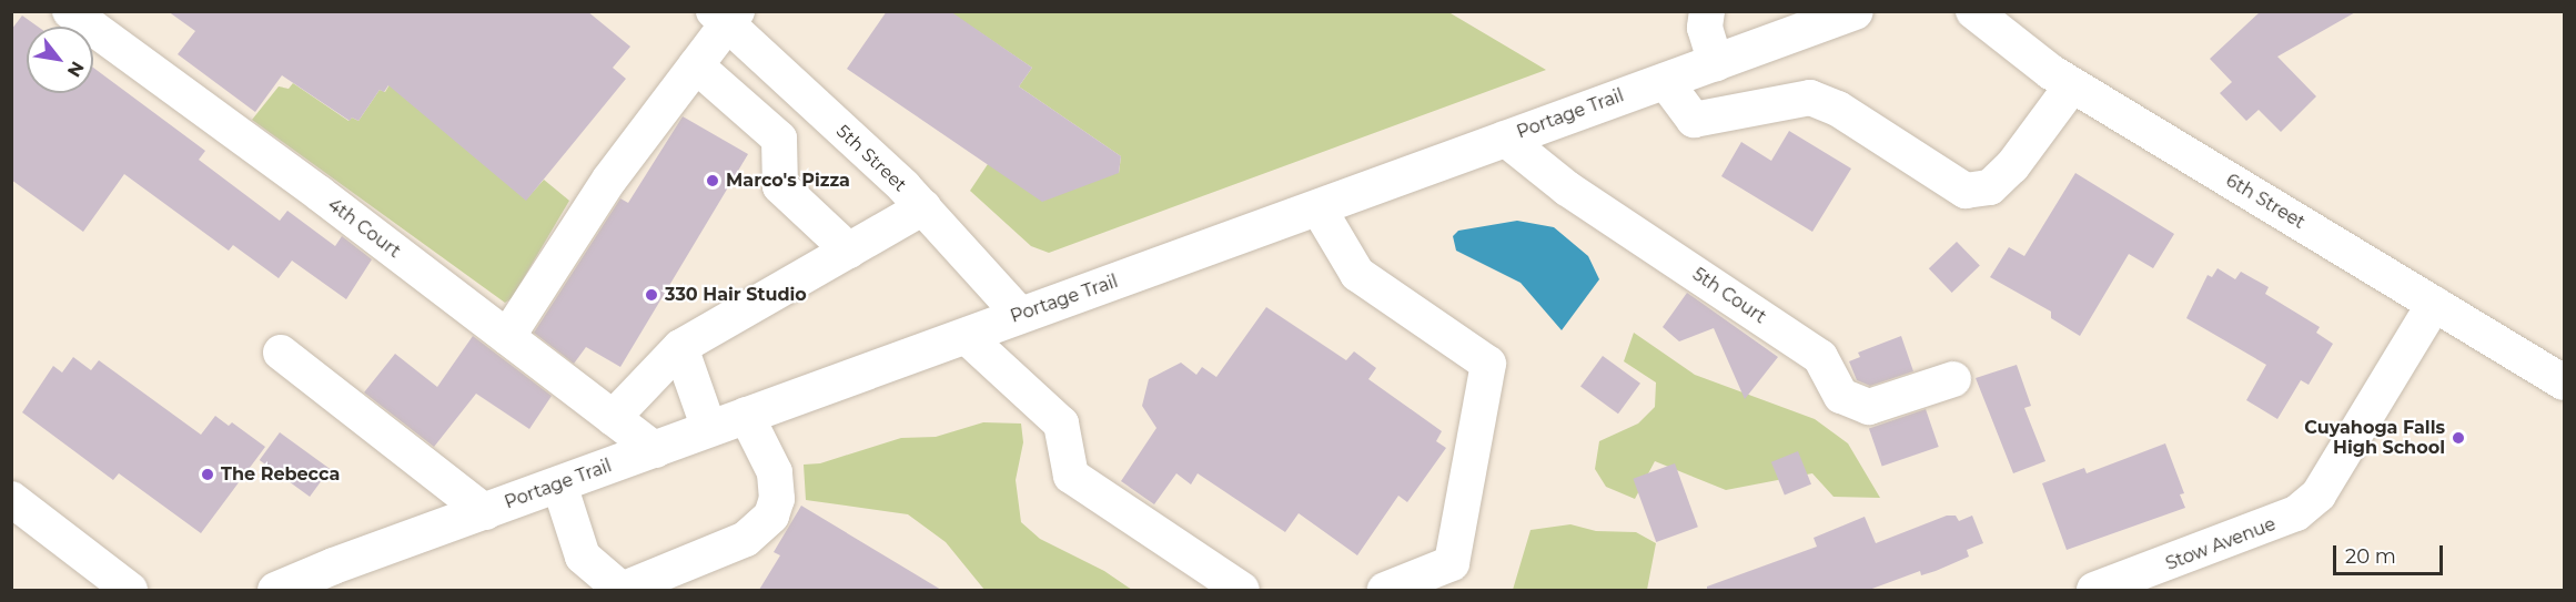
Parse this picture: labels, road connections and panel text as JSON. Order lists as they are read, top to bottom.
{
  "streets": {
    "main road": ["Portage Trail"],
    "street": [
      "5th Street",
      "6th Street",
      "4th Court",
      "5th Court",
      "Stow Avenue"
    ]
  },
  "crossings": [
    ["Portage Trail", "5th Street"],
    ["Portage Trail", "4th Court"],
    ["Portage Trail", "5th Court"],
    ["6th Street", "Stow Avenue"]
  ],
  "places": [
    "Marco's Pizza",
    "330 Hair Studio",
    "Cuyahoga Falls High School",
    "The Rebecca"
  ],
  "scale_bar": "20 m",
  "north": "bottom right"
}
